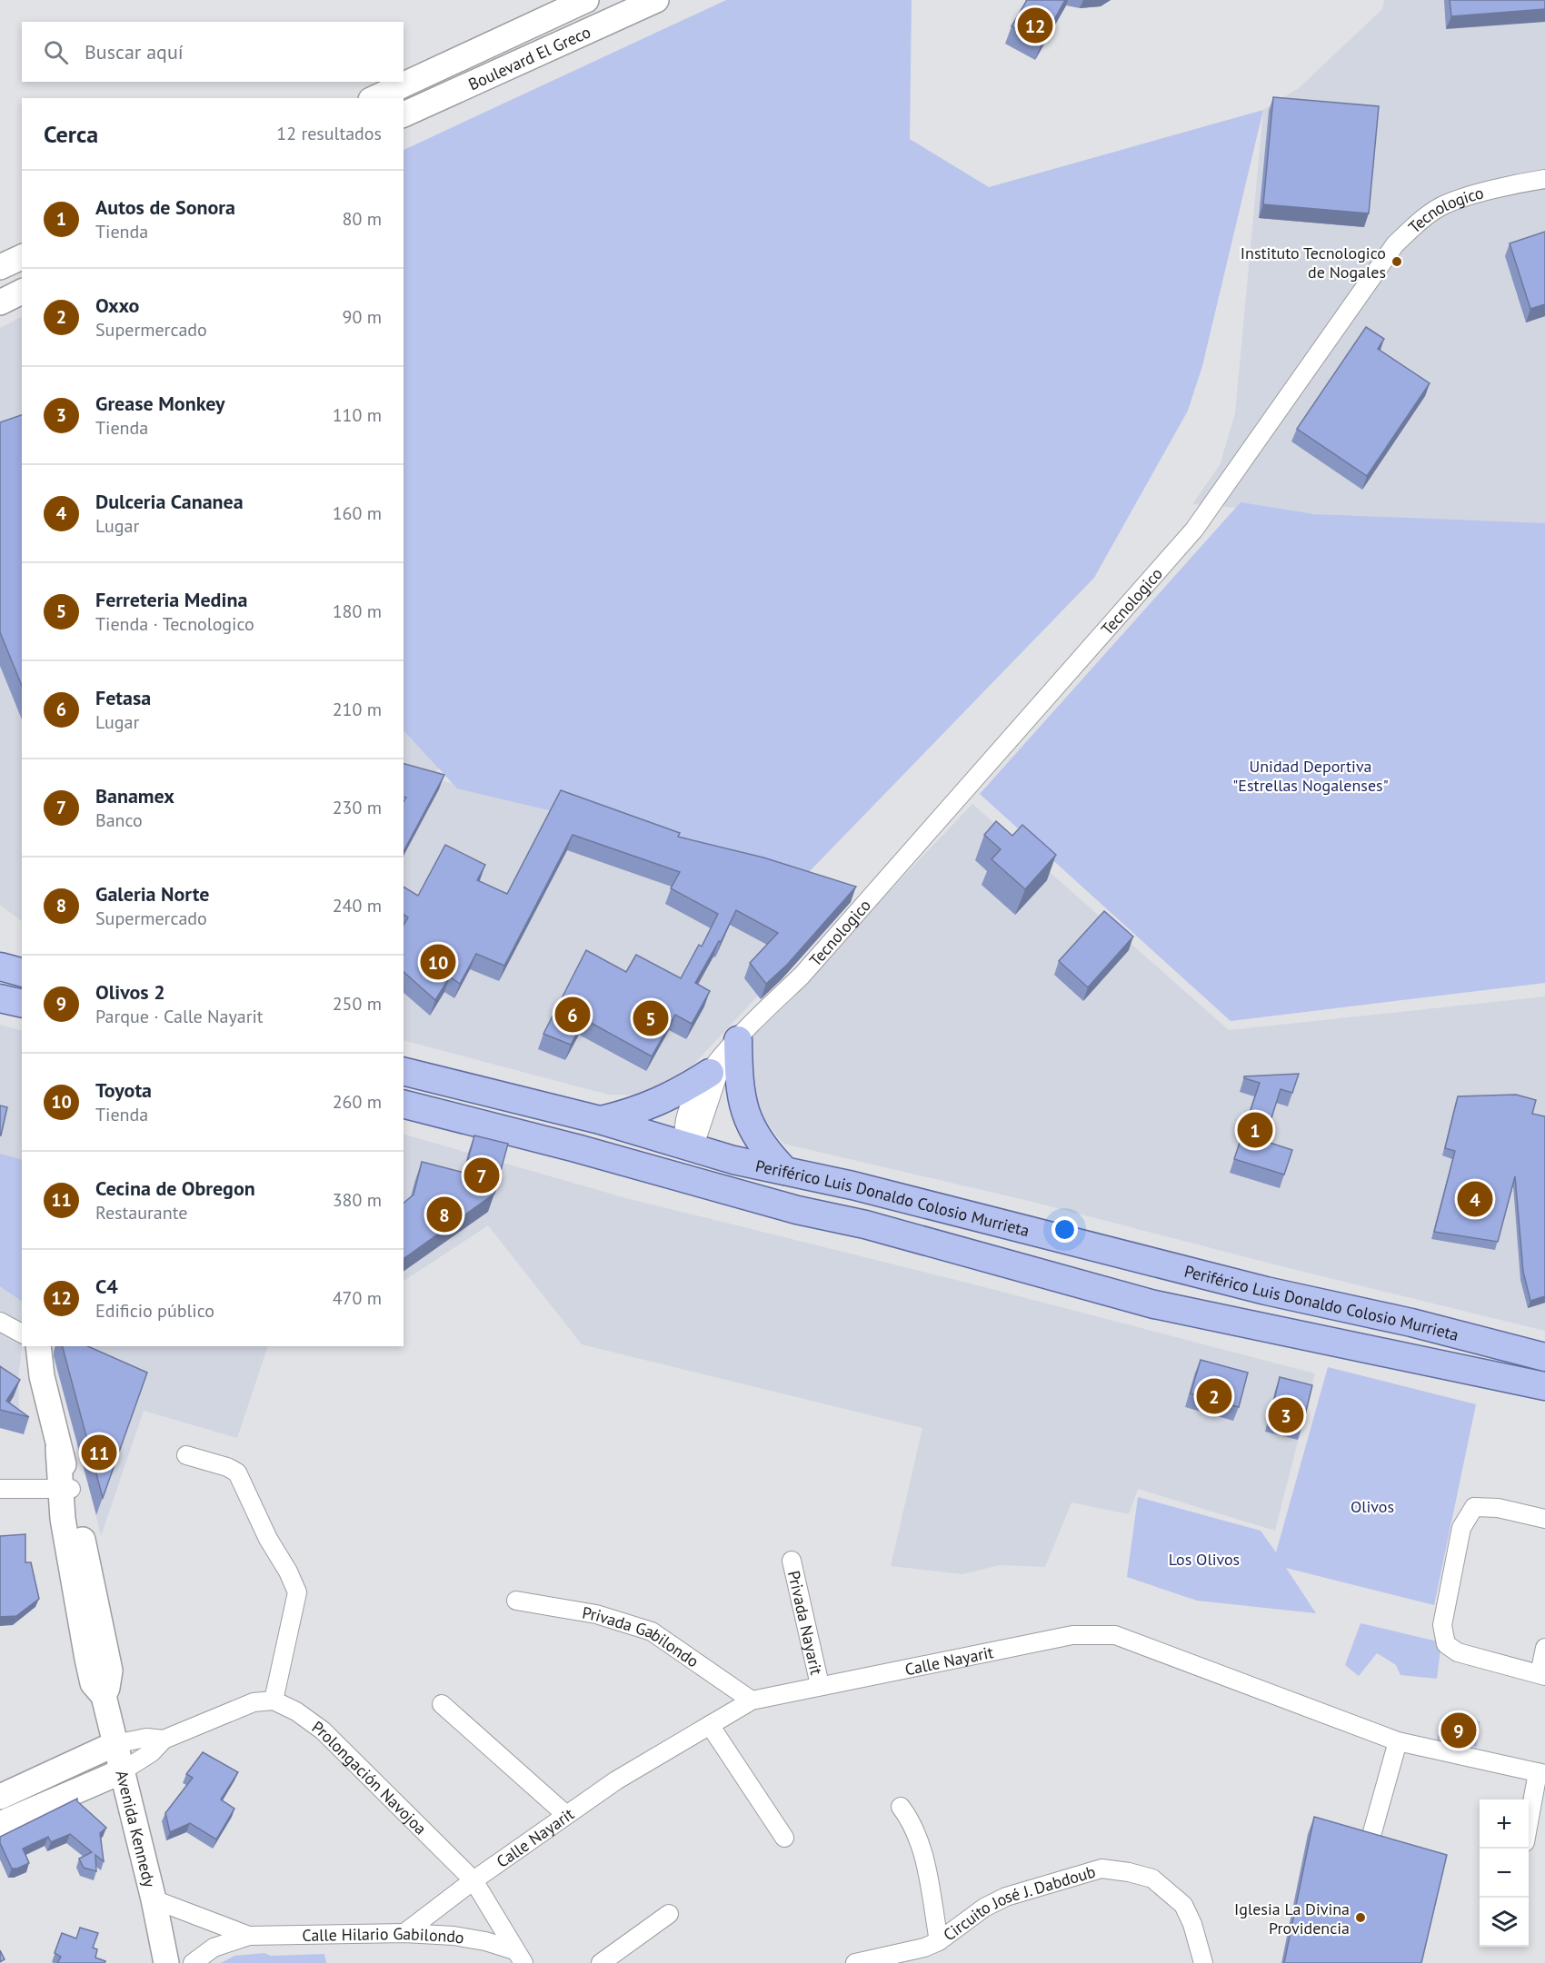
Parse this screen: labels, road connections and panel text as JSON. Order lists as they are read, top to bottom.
{
  "streets": {
    "main road": ["Periférico Luis Donaldo Colosio Murrieta"],
    "street": [
      "Boulevard El Greco",
      "Tecnologico",
      "Privada Nayarit",
      "Privada Gabilondo",
      "Calle Nayarit",
      "Prolongación Navojoa",
      "Avenida Kennedy",
      "Circuito José J. Dabdoub",
      "Calle Hilario Gabilondo"
    ]
  },
  "crossings": [
    ["Tecnologico", "Periférico Luis Donaldo Colosio Murrieta"],
    ["Privada Nayarit", "Calle Nayarit"],
    ["Privada Gabilondo", "Calle Nayarit"],
    ["Calle Nayarit", "Prolongación Navojoa"],
    ["Calle Nayarit", "Calle Hilario Gabilondo"],
    ["Prolongación Navojoa", "Calle Hilario Gabilondo"],
    ["Avenida Kennedy", "Calle Hilario Gabilondo"]
  ],
  "parks": ["Unidad Deportiva \"Estrellas Nogalenses\"", "Olivos", "Los Olivos"],
  "places": ["Instituto Tecnologico de Nogales", "Iglesia La Divina Providencia"],
  "page": {
    "pins": [
      "12",
      "10",
      "6",
      "5",
      "1",
      "7",
      "4",
      "8",
      "2",
      "3",
      "11",
      "9"
    ],
    "search": "Buscar aquí",
    "heading": ["Cerca", "12 resultados"],
    "list": [
      {
        "mark": "1",
        "name": "Autos de Sonora",
        "note": "Tienda",
        "value": "80 m"
      },
      {
        "mark": "2",
        "name": "Oxxo",
        "note": "Supermercado",
        "value": "90 m"
      },
      {
        "mark": "3",
        "name": "Grease Monkey",
        "note": "Tienda",
        "value": "110 m"
      },
      {
        "mark": "4",
        "name": "Dulceria Cananea",
        "note": "Lugar",
        "value": "160 m"
      },
      {
        "mark": "5",
        "name": "Ferreteria Medina",
        "note": "Tienda · Tecnologico",
        "value": "180 m"
      },
      {
        "mark": "6",
        "name": "Fetasa",
        "note": "Lugar",
        "value": "210 m"
      },
      {
        "mark": "7",
        "name": "Banamex",
        "note": "Banco",
        "value": "230 m"
      },
      {
        "mark": "8",
        "name": "Galeria Norte",
        "note": "Supermercado",
        "value": "240 m"
      },
      {
        "mark": "9",
        "name": "Olivos 2",
        "note": "Parque · Calle Nayarit",
        "value": "250 m"
      },
      {
        "mark": "10",
        "name": "Toyota",
        "note": "Tienda",
        "value": "260 m"
      },
      {
        "mark": "11",
        "name": "Cecina de Obregon",
        "note": "Restaurante",
        "value": "380 m"
      },
      {
        "mark": "12",
        "name": "C4",
        "note": "Edificio público",
        "value": "470 m"
      }
    ],
    "map_buttons": ["+", "−"]
  }
}
